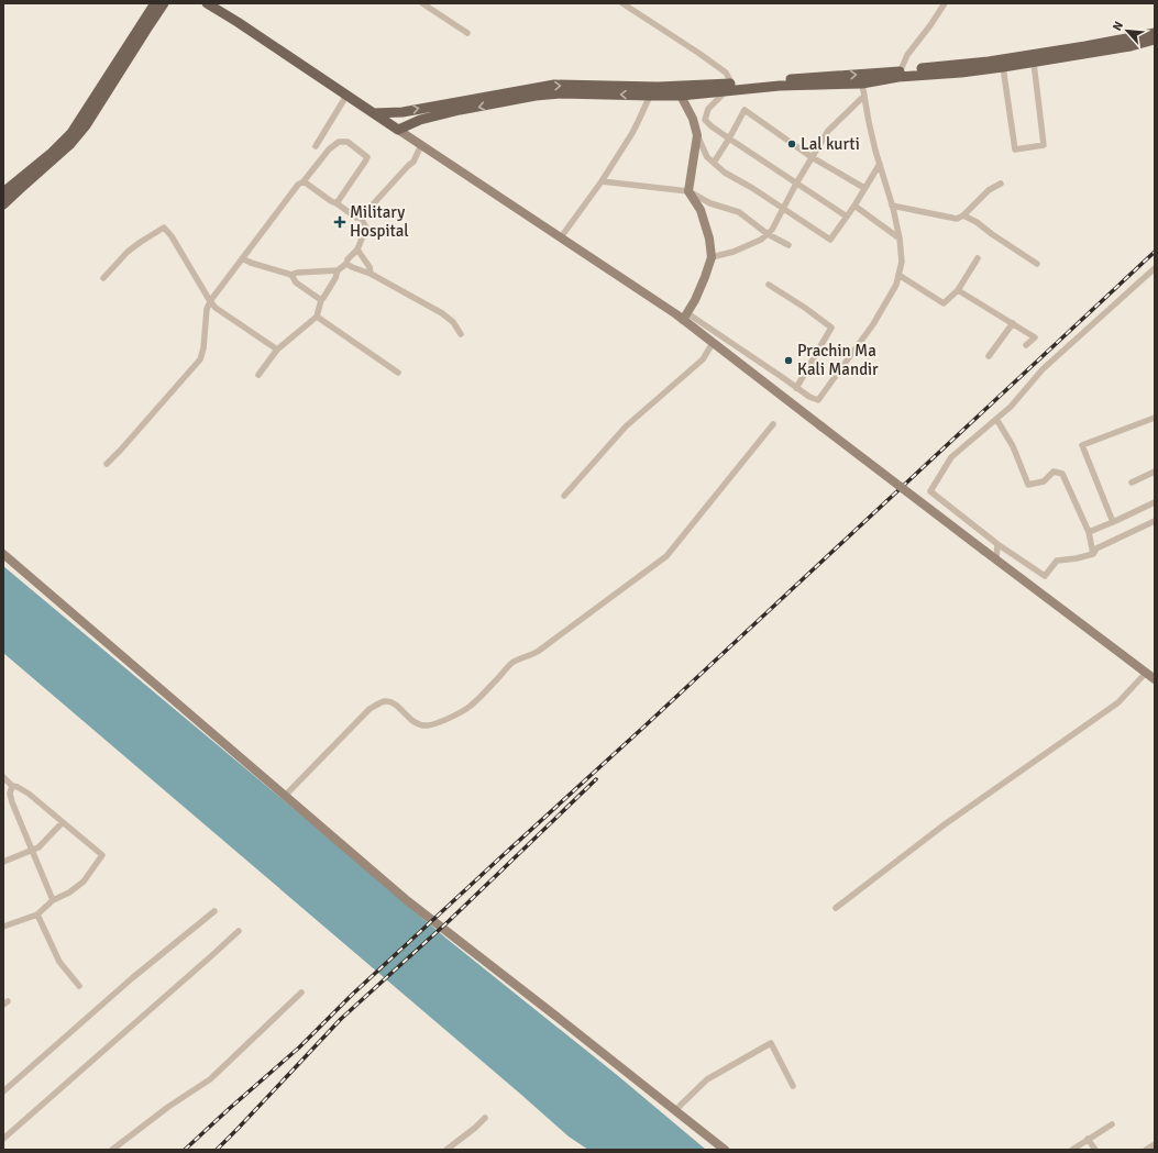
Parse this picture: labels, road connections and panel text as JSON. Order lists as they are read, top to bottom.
{
  "places": {
    "other": ["Lal kurti", "Prachin Ma Kali Mandir"],
    "health": ["Military Hospital"]
  },
  "north": "top left"
}
